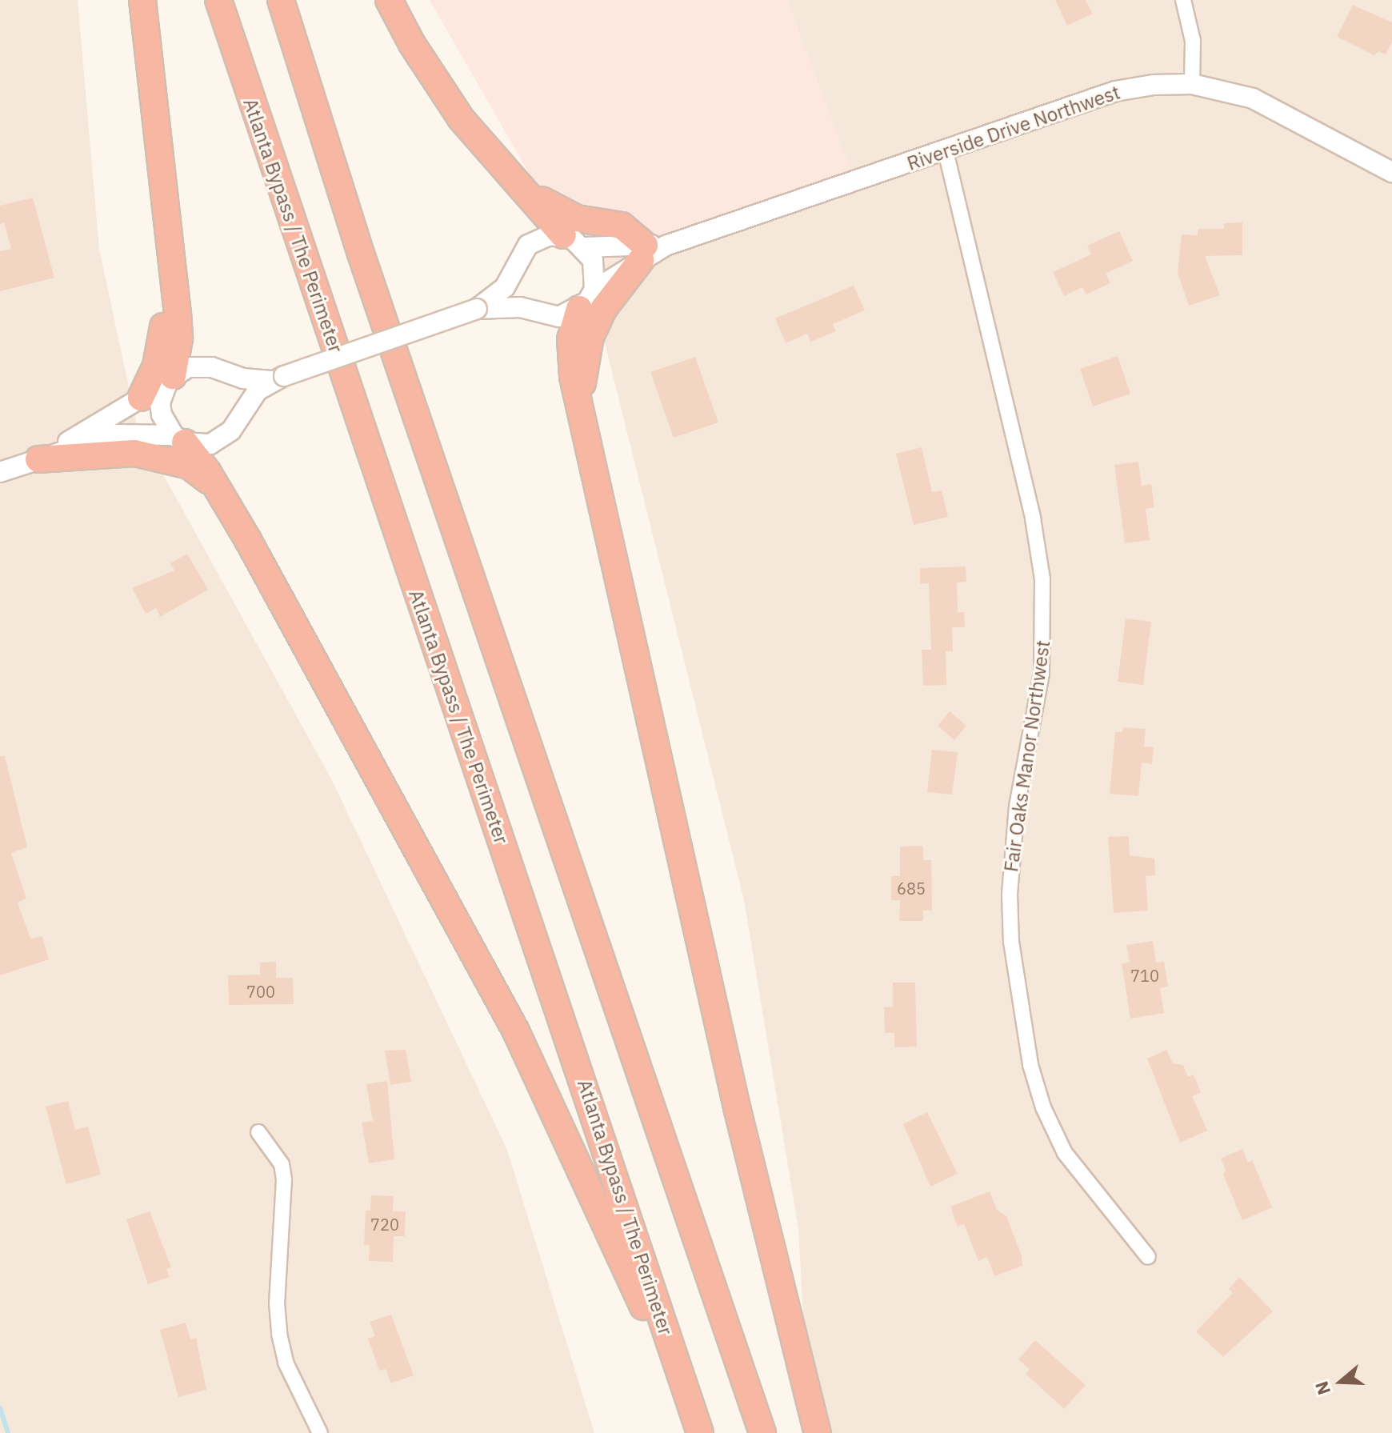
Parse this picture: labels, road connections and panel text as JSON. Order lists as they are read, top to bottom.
{
  "streets": {
    "highway": ["Atlanta Bypass / The Perimeter"],
    "street": ["Riverside Drive Northwest", "Fair Oaks Manor Northwest"]
  },
  "crossings": [
    ["Riverside Drive Northwest", "Fair Oaks Manor Northwest"]
  ],
  "house_numbers": [
    "685",
    "710",
    "700",
    "720"
  ],
  "north": "left"
}
